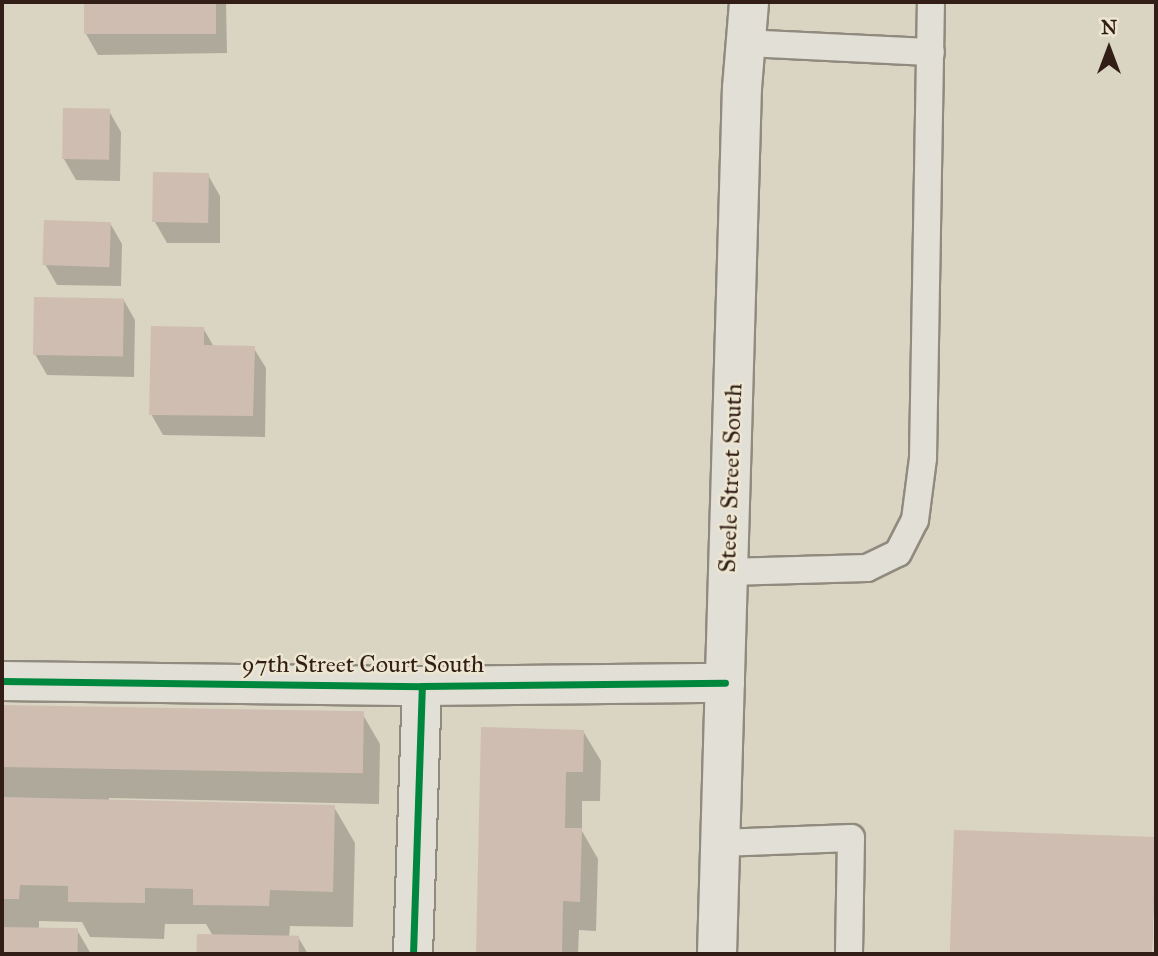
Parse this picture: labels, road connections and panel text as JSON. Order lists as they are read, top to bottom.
{
  "streets": {
    "street": ["Steele Street South", "97th Street Court South"]
  },
  "crossings": [
    ["Steele Street South", "97th Street Court South"]
  ],
  "north": "top"
}
